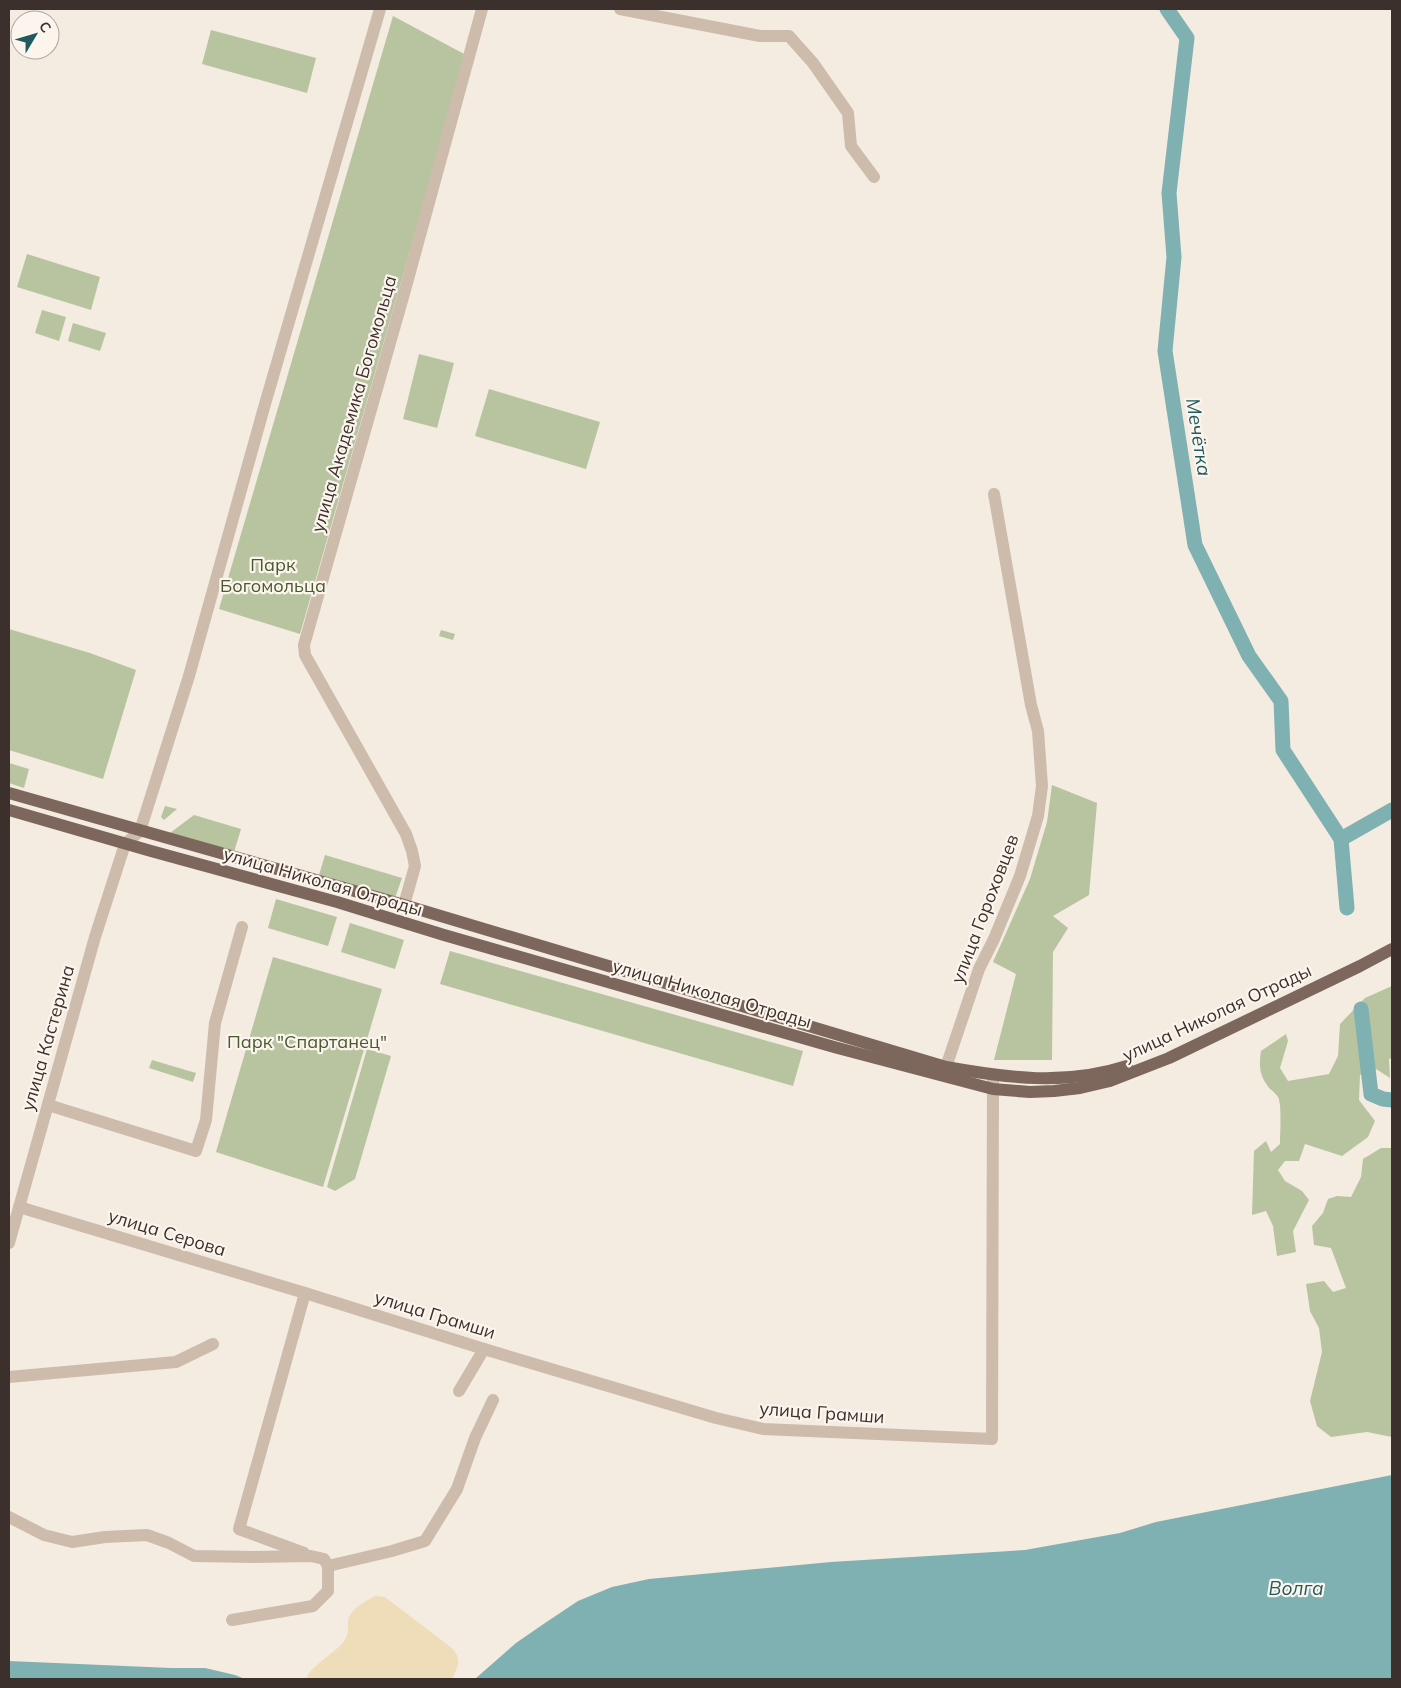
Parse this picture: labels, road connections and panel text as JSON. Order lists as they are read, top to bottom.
{
  "streets": {
    "main road": ["улица Николая Отрады"],
    "street": [
      "улица Академика Богомольца",
      "улица Гороховцев",
      "улица Кастерина",
      "улица Серова",
      "улица Грамши"
    ]
  },
  "crossings": [
    ["улица Академика Богомольца", "улица Николая Отрады"],
    ["улица Николая Отрады", "улица Гороховцев"],
    ["улица Николая Отрады", "улица Кастерина"],
    ["улица Николая Отрады", "улица Грамши"],
    ["улица Кастерина", "улица Серова"],
    ["улица Серова", "улица Грамши"]
  ],
  "water": ["Мечётка", "Волга"],
  "parks": ["Парк Богомольца", "Парк \"Спартанец\""],
  "north": "top right"
}
